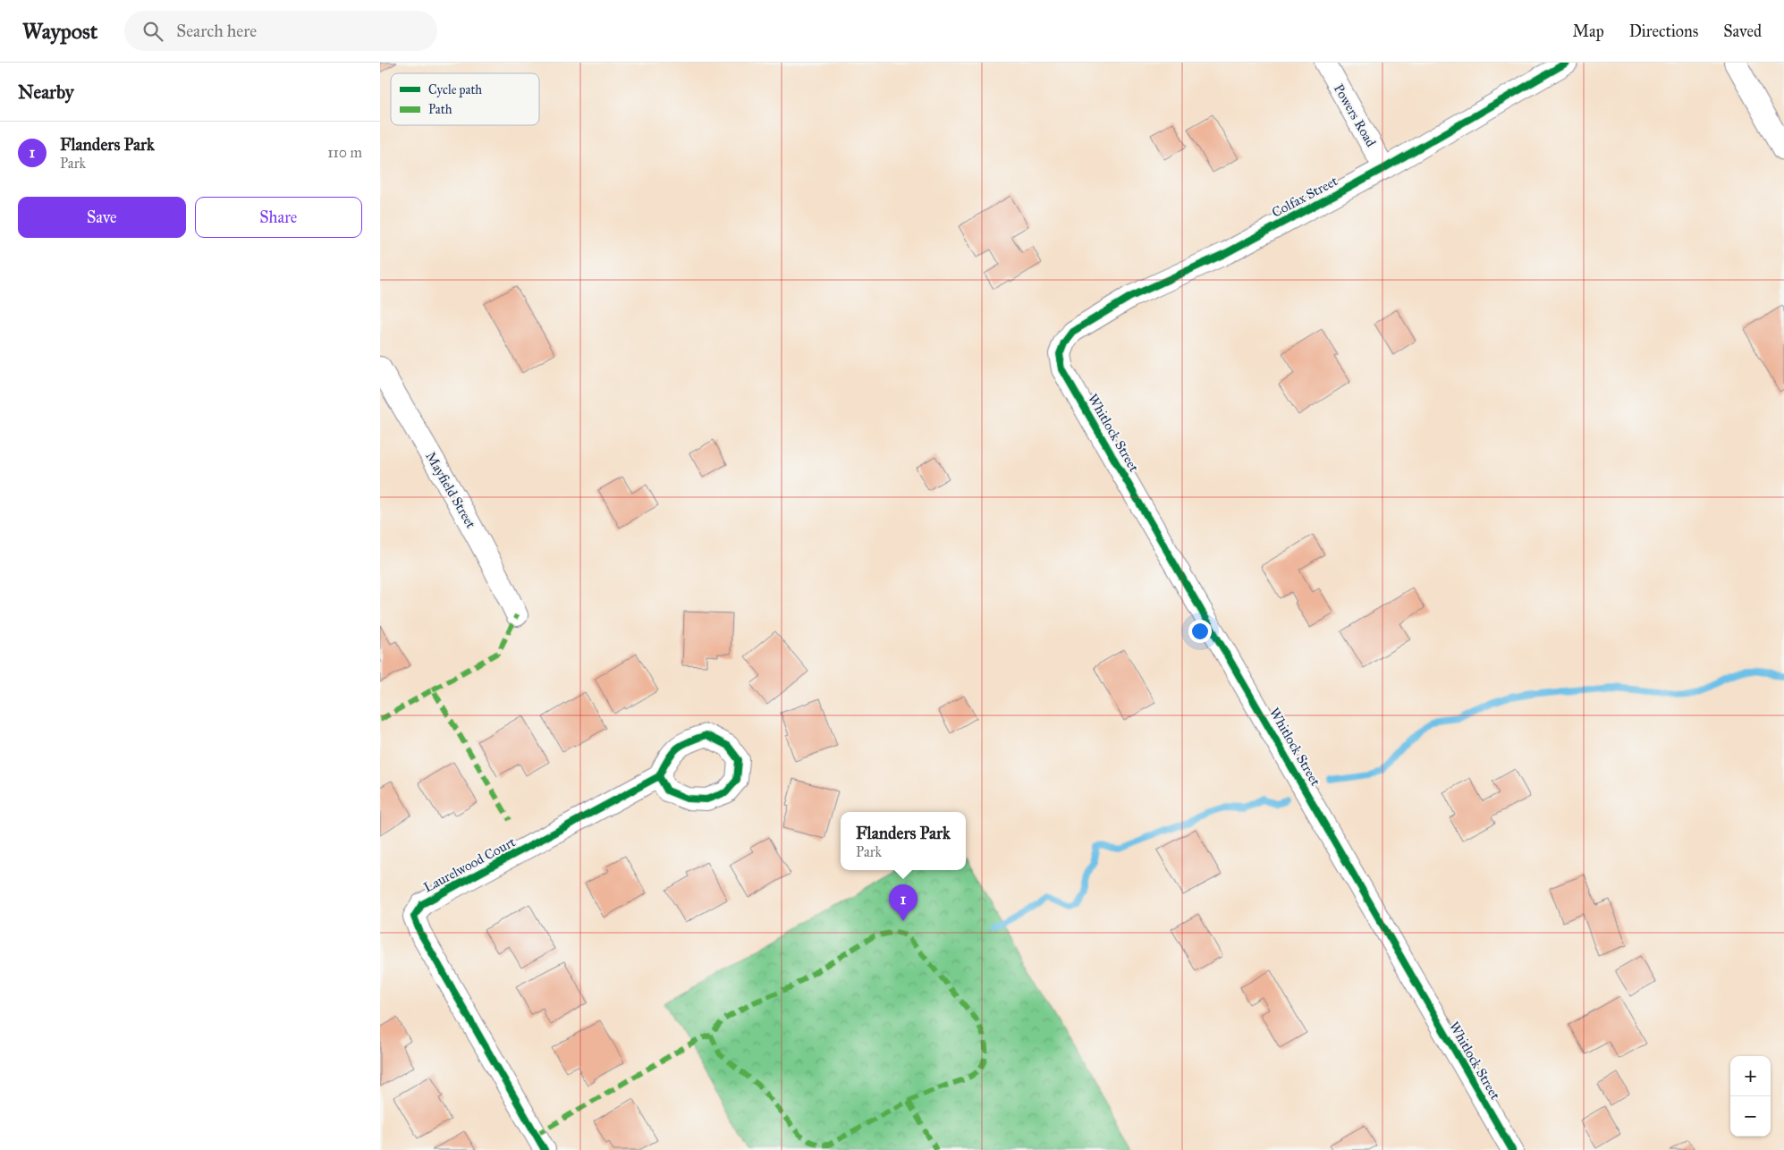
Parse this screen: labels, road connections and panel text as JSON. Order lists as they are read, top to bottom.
{
  "streets": {
    "street": [
      "Powers Road",
      "Colfax Street",
      "Whitlock Street",
      "Mayfield Street",
      "Laurelwood Court"
    ]
  },
  "crossings": [
    ["Powers Road", "Colfax Street"],
    ["Colfax Street", "Whitlock Street"]
  ],
  "legend": ["Cycle path", "Path"],
  "page": {
    "header": "Waypost",
    "search": "Search here",
    "nav": ["Map", "Directions", "Saved"],
    "heading": "Nearby",
    "list": [
      {
        "mark": "1",
        "name": "Flanders Park",
        "note": "Park",
        "value": "110 m"
      }
    ],
    "buttons": ["Save", "Share"],
    "popup": ["Flanders Park", "Park"],
    "pins": "1",
    "map_buttons": ["+", "−"]
  }
}
